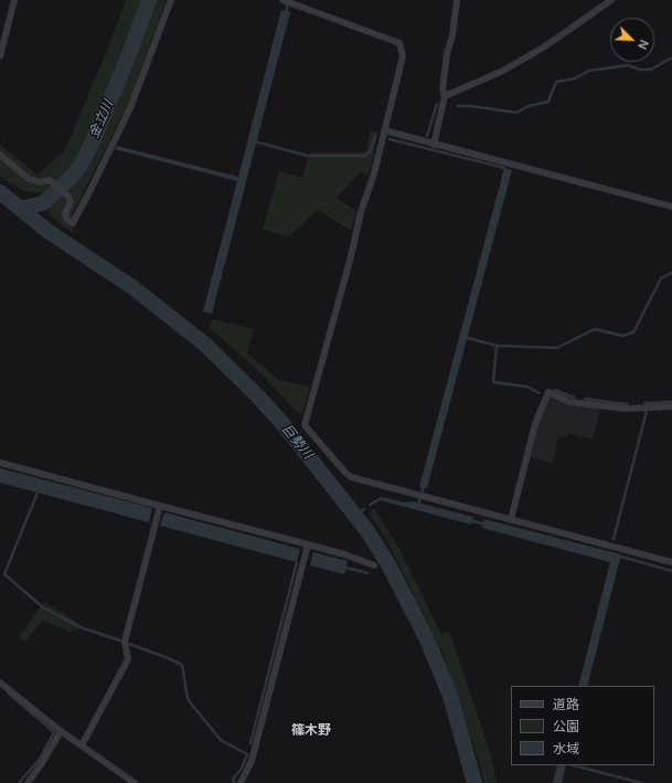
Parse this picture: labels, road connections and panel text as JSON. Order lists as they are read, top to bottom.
{
  "districts": ["篠木野"],
  "water": ["金立川", "巨勢川"],
  "legend": ["道路", "公園", "水域"],
  "north": "bottom right"
}
